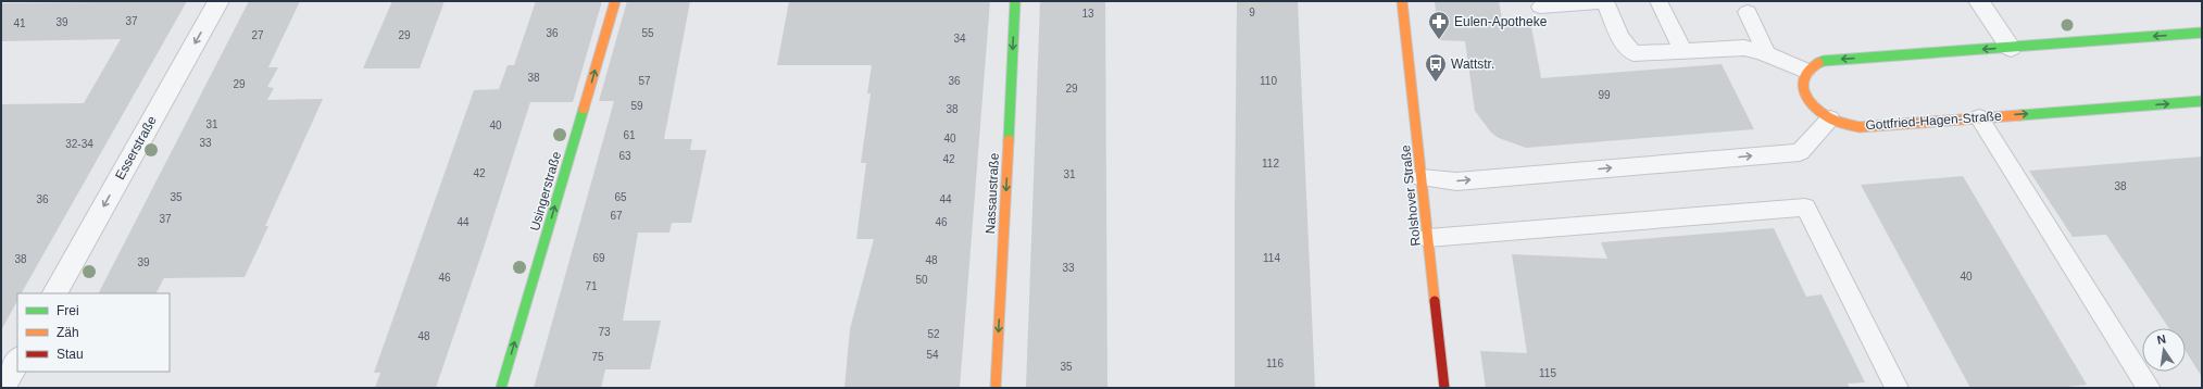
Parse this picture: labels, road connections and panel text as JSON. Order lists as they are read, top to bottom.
{
  "streets": {
    "street": [
      "Gottfried-Hagen-Straße",
      "Esserstraße",
      "Usingerstraße",
      "Nassaustraße",
      "Rolshover Straße"
    ]
  },
  "one_way": ["Esserstraße", "Usingerstraße", "Nassaustraße"],
  "places": {
    "pharmacy": ["Eulen-Apotheke"],
    "bus stop": ["Wattstr."]
  },
  "house_numbers": [
    "9",
    "13",
    "37",
    "39",
    "41",
    "36",
    "55",
    "27",
    "29",
    "34",
    "38",
    "57",
    "36",
    "110",
    "29",
    "29",
    "99",
    "59",
    "38",
    "31",
    "40",
    "61",
    "40",
    "33",
    "32-34",
    "63",
    "42",
    "112",
    "42",
    "31",
    "38",
    "35",
    "65",
    "36",
    "44",
    "67",
    "37",
    "44",
    "46",
    "69",
    "114",
    "38",
    "48",
    "39",
    "33",
    "40",
    "46",
    "50",
    "71",
    "73",
    "52",
    "48",
    "54",
    "75",
    "116",
    "35",
    "115"
  ],
  "legend": ["Frei", "Zäh", "Stau"],
  "north": "top"
}
